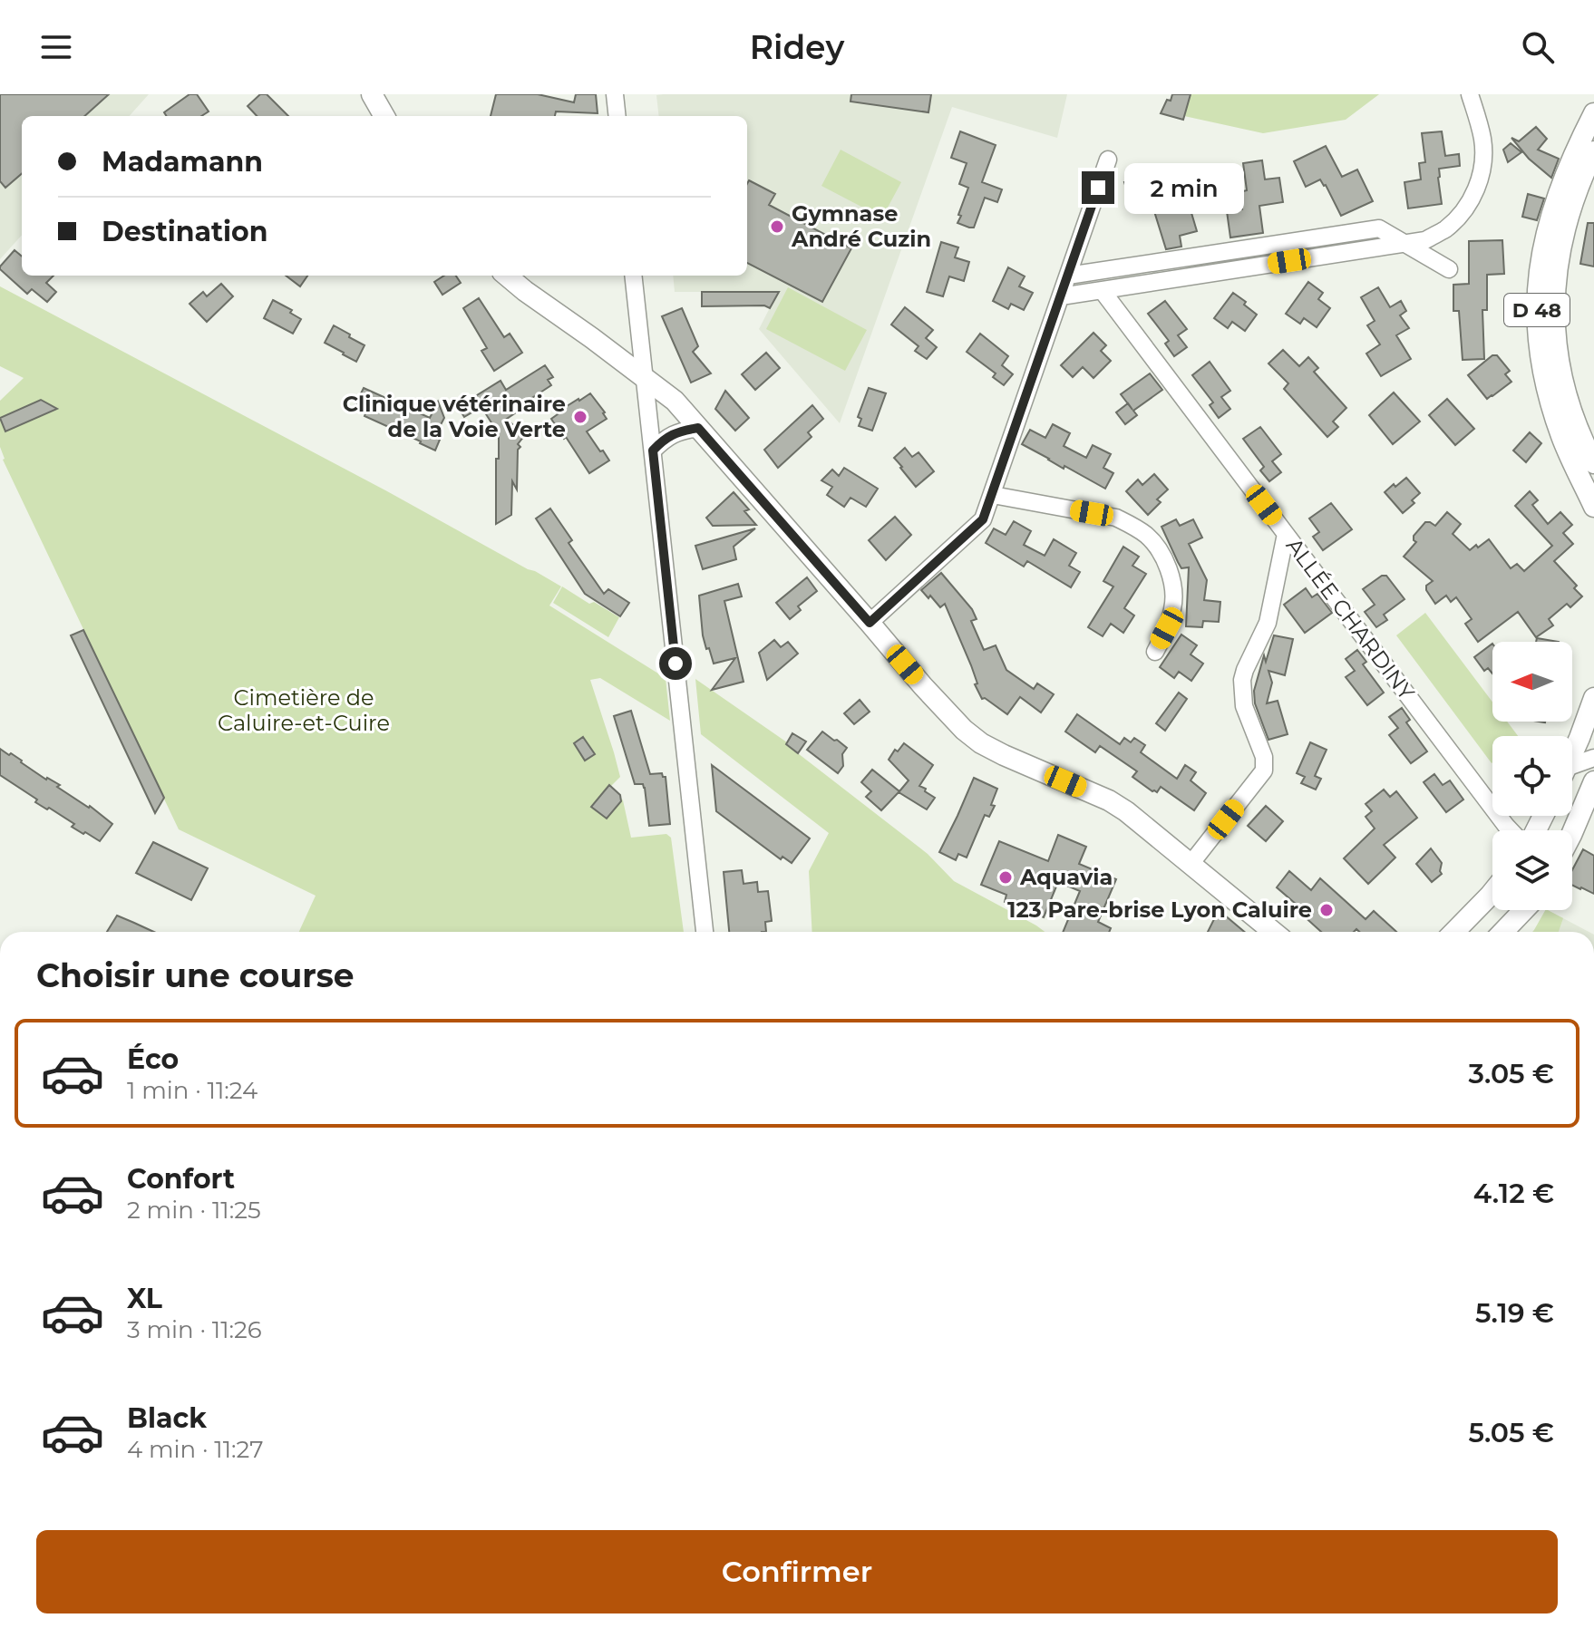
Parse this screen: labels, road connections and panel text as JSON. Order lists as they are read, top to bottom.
{
  "streets": {
    "main road": ["D 48"],
    "street": ["ALLÉE CHARDINY"]
  },
  "parks": ["Cimetière de Caluire-et-Cuire"],
  "places": [
    "Gymnase André Cuzin",
    "Clinique vétérinaire de la Voie Verte",
    "Aquavia",
    "123 Pare-brise Lyon Caluire"
  ],
  "north": "left",
  "page": {
    "header": "Ridey",
    "banner": ["Madamann", "Destination"],
    "bubble": "2 min",
    "heading": "Choisir une course",
    "list": [
      {
        "name": "Éco",
        "note": "1 min · 11:24",
        "value": "3.05 €"
      },
      {
        "name": "Confort",
        "note": "2 min · 11:25",
        "value": "4.12 €"
      },
      {
        "name": "XL",
        "note": "3 min · 11:26",
        "value": "5.19 €"
      },
      {
        "name": "Black",
        "note": "4 min · 11:27",
        "value": "5.05 €"
      }
    ],
    "buttons": "Confirmer"
  }
}
